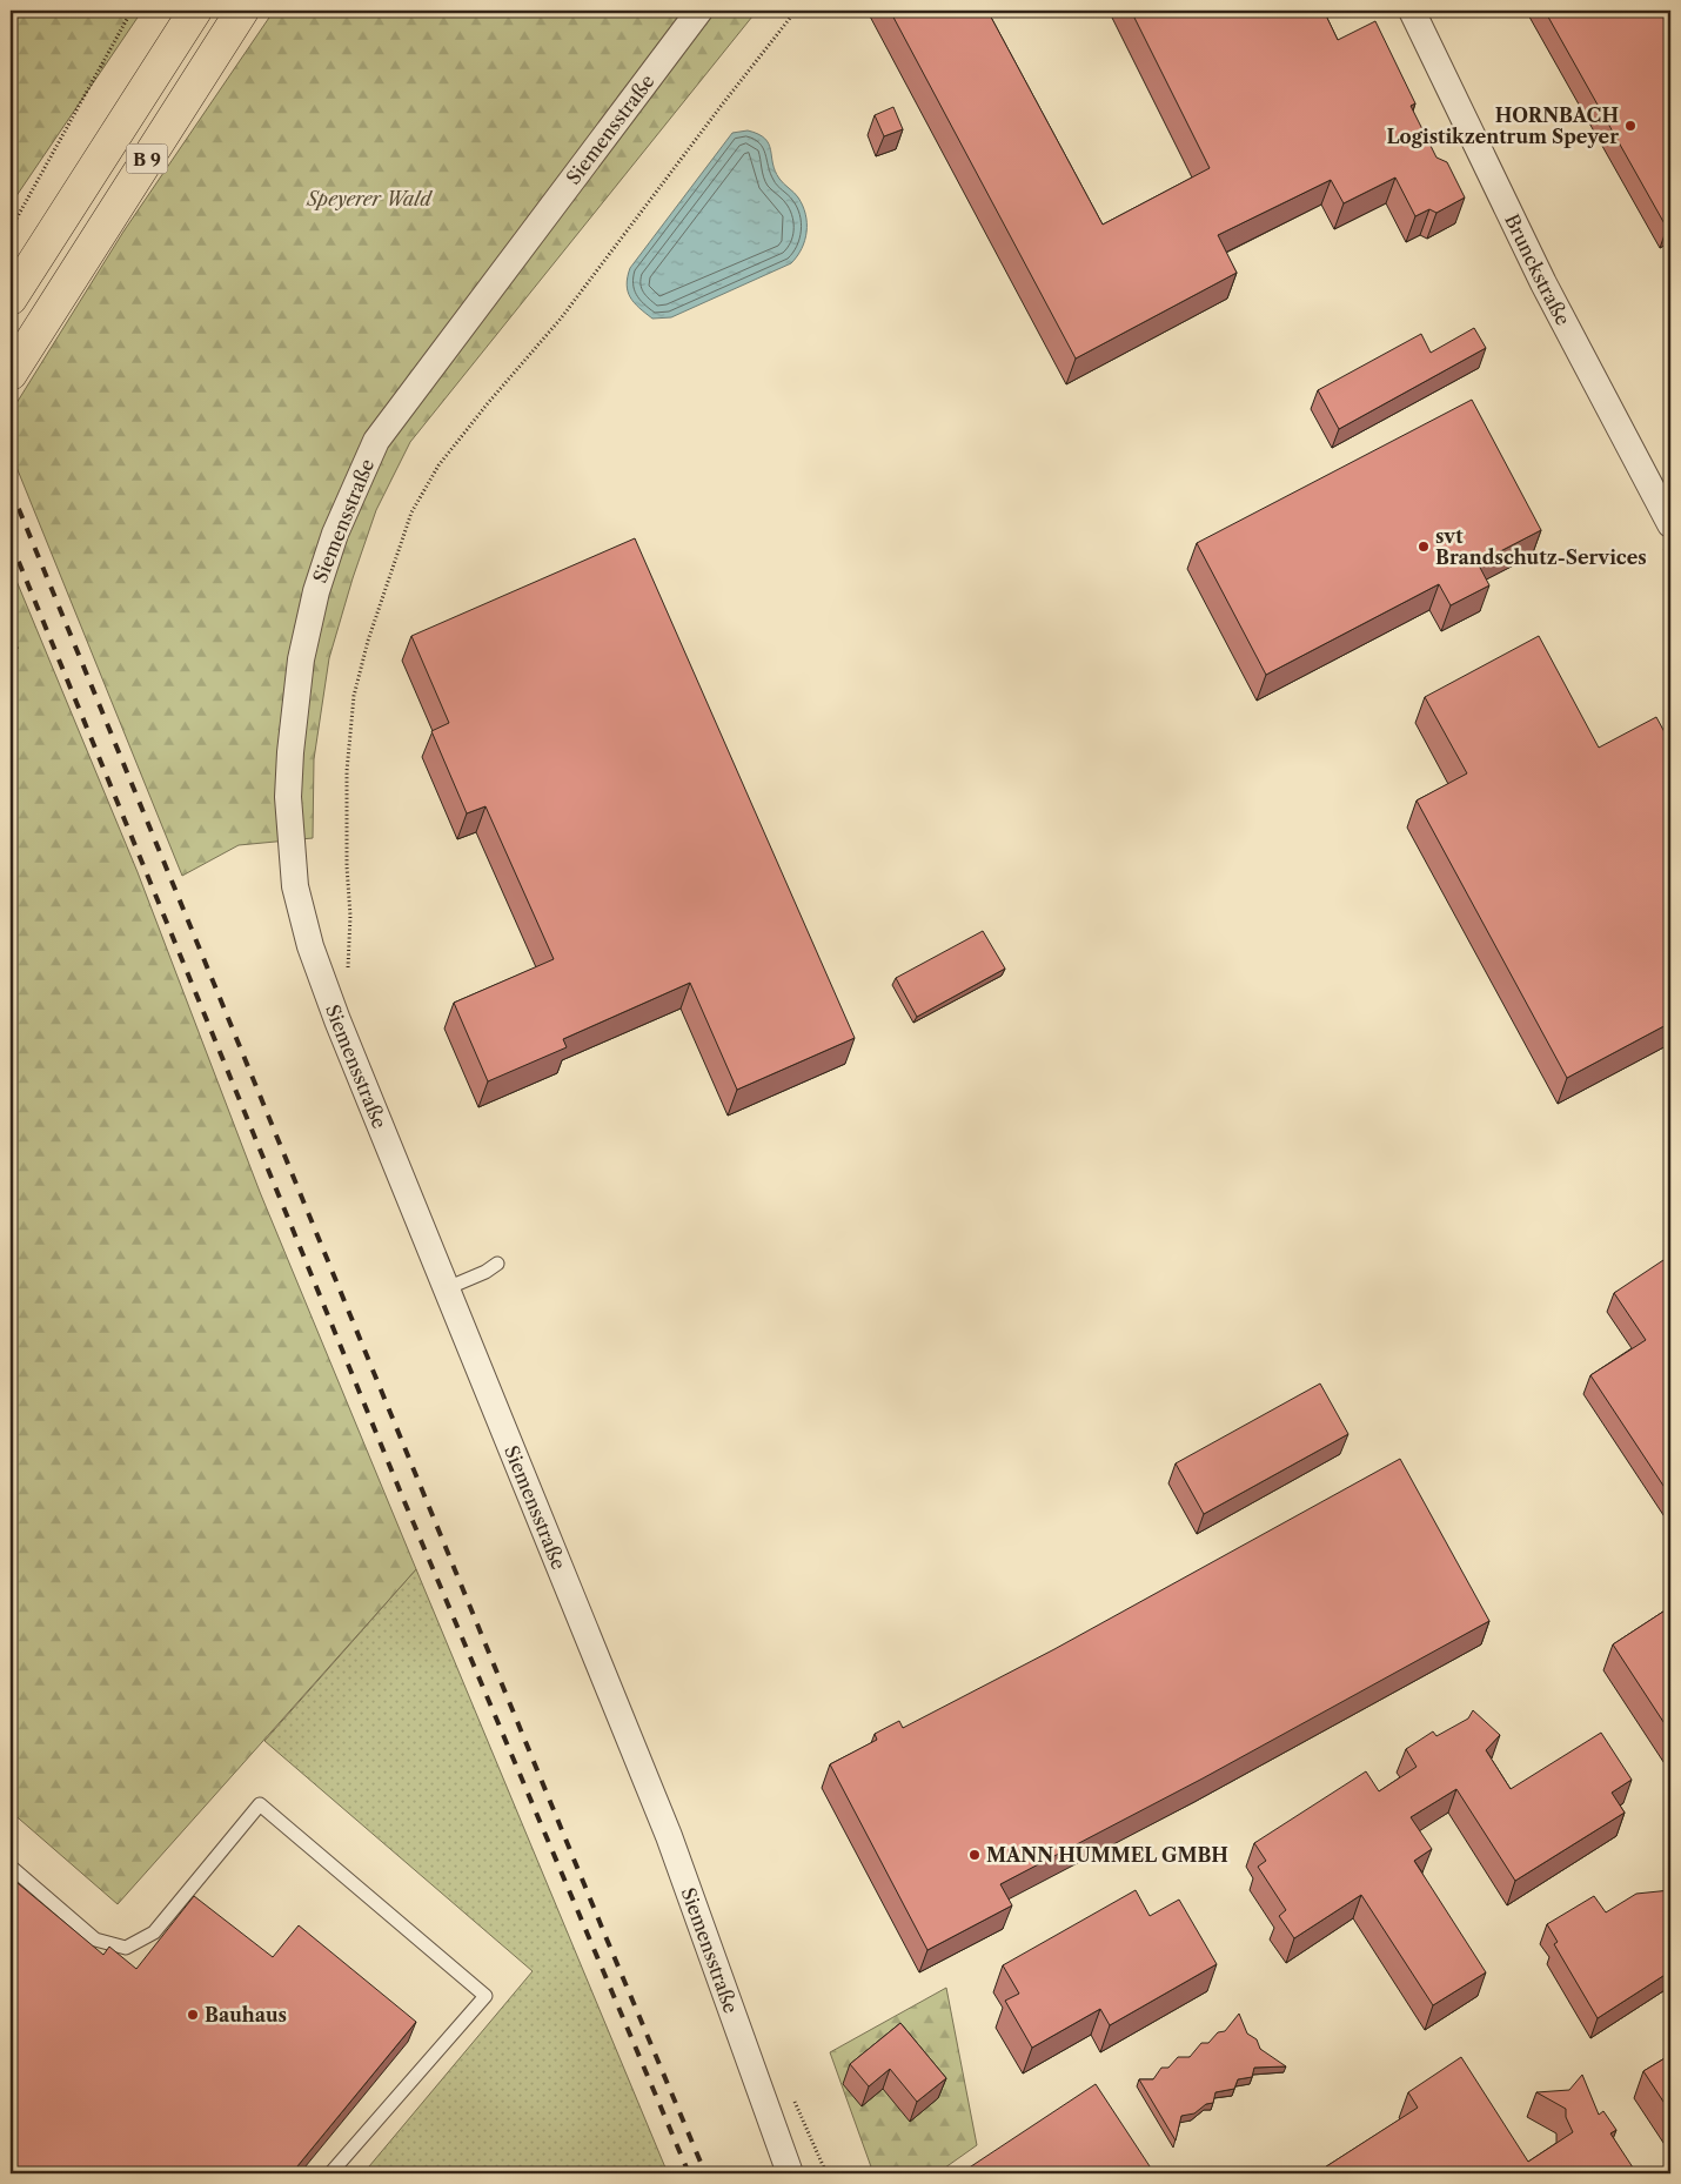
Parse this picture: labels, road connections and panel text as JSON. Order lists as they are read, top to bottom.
{
  "streets": {
    "highway": ["B 9"],
    "street": ["Siemensstraße", "Brunckstraße"]
  },
  "parks": ["Speyerer Wald"],
  "places": [
    "HORNBACH Logistikzentrum Speyer",
    "svt Brandschutz-Services",
    "MANN HUMMEL GMBH",
    "Bauhaus"
  ]
}
